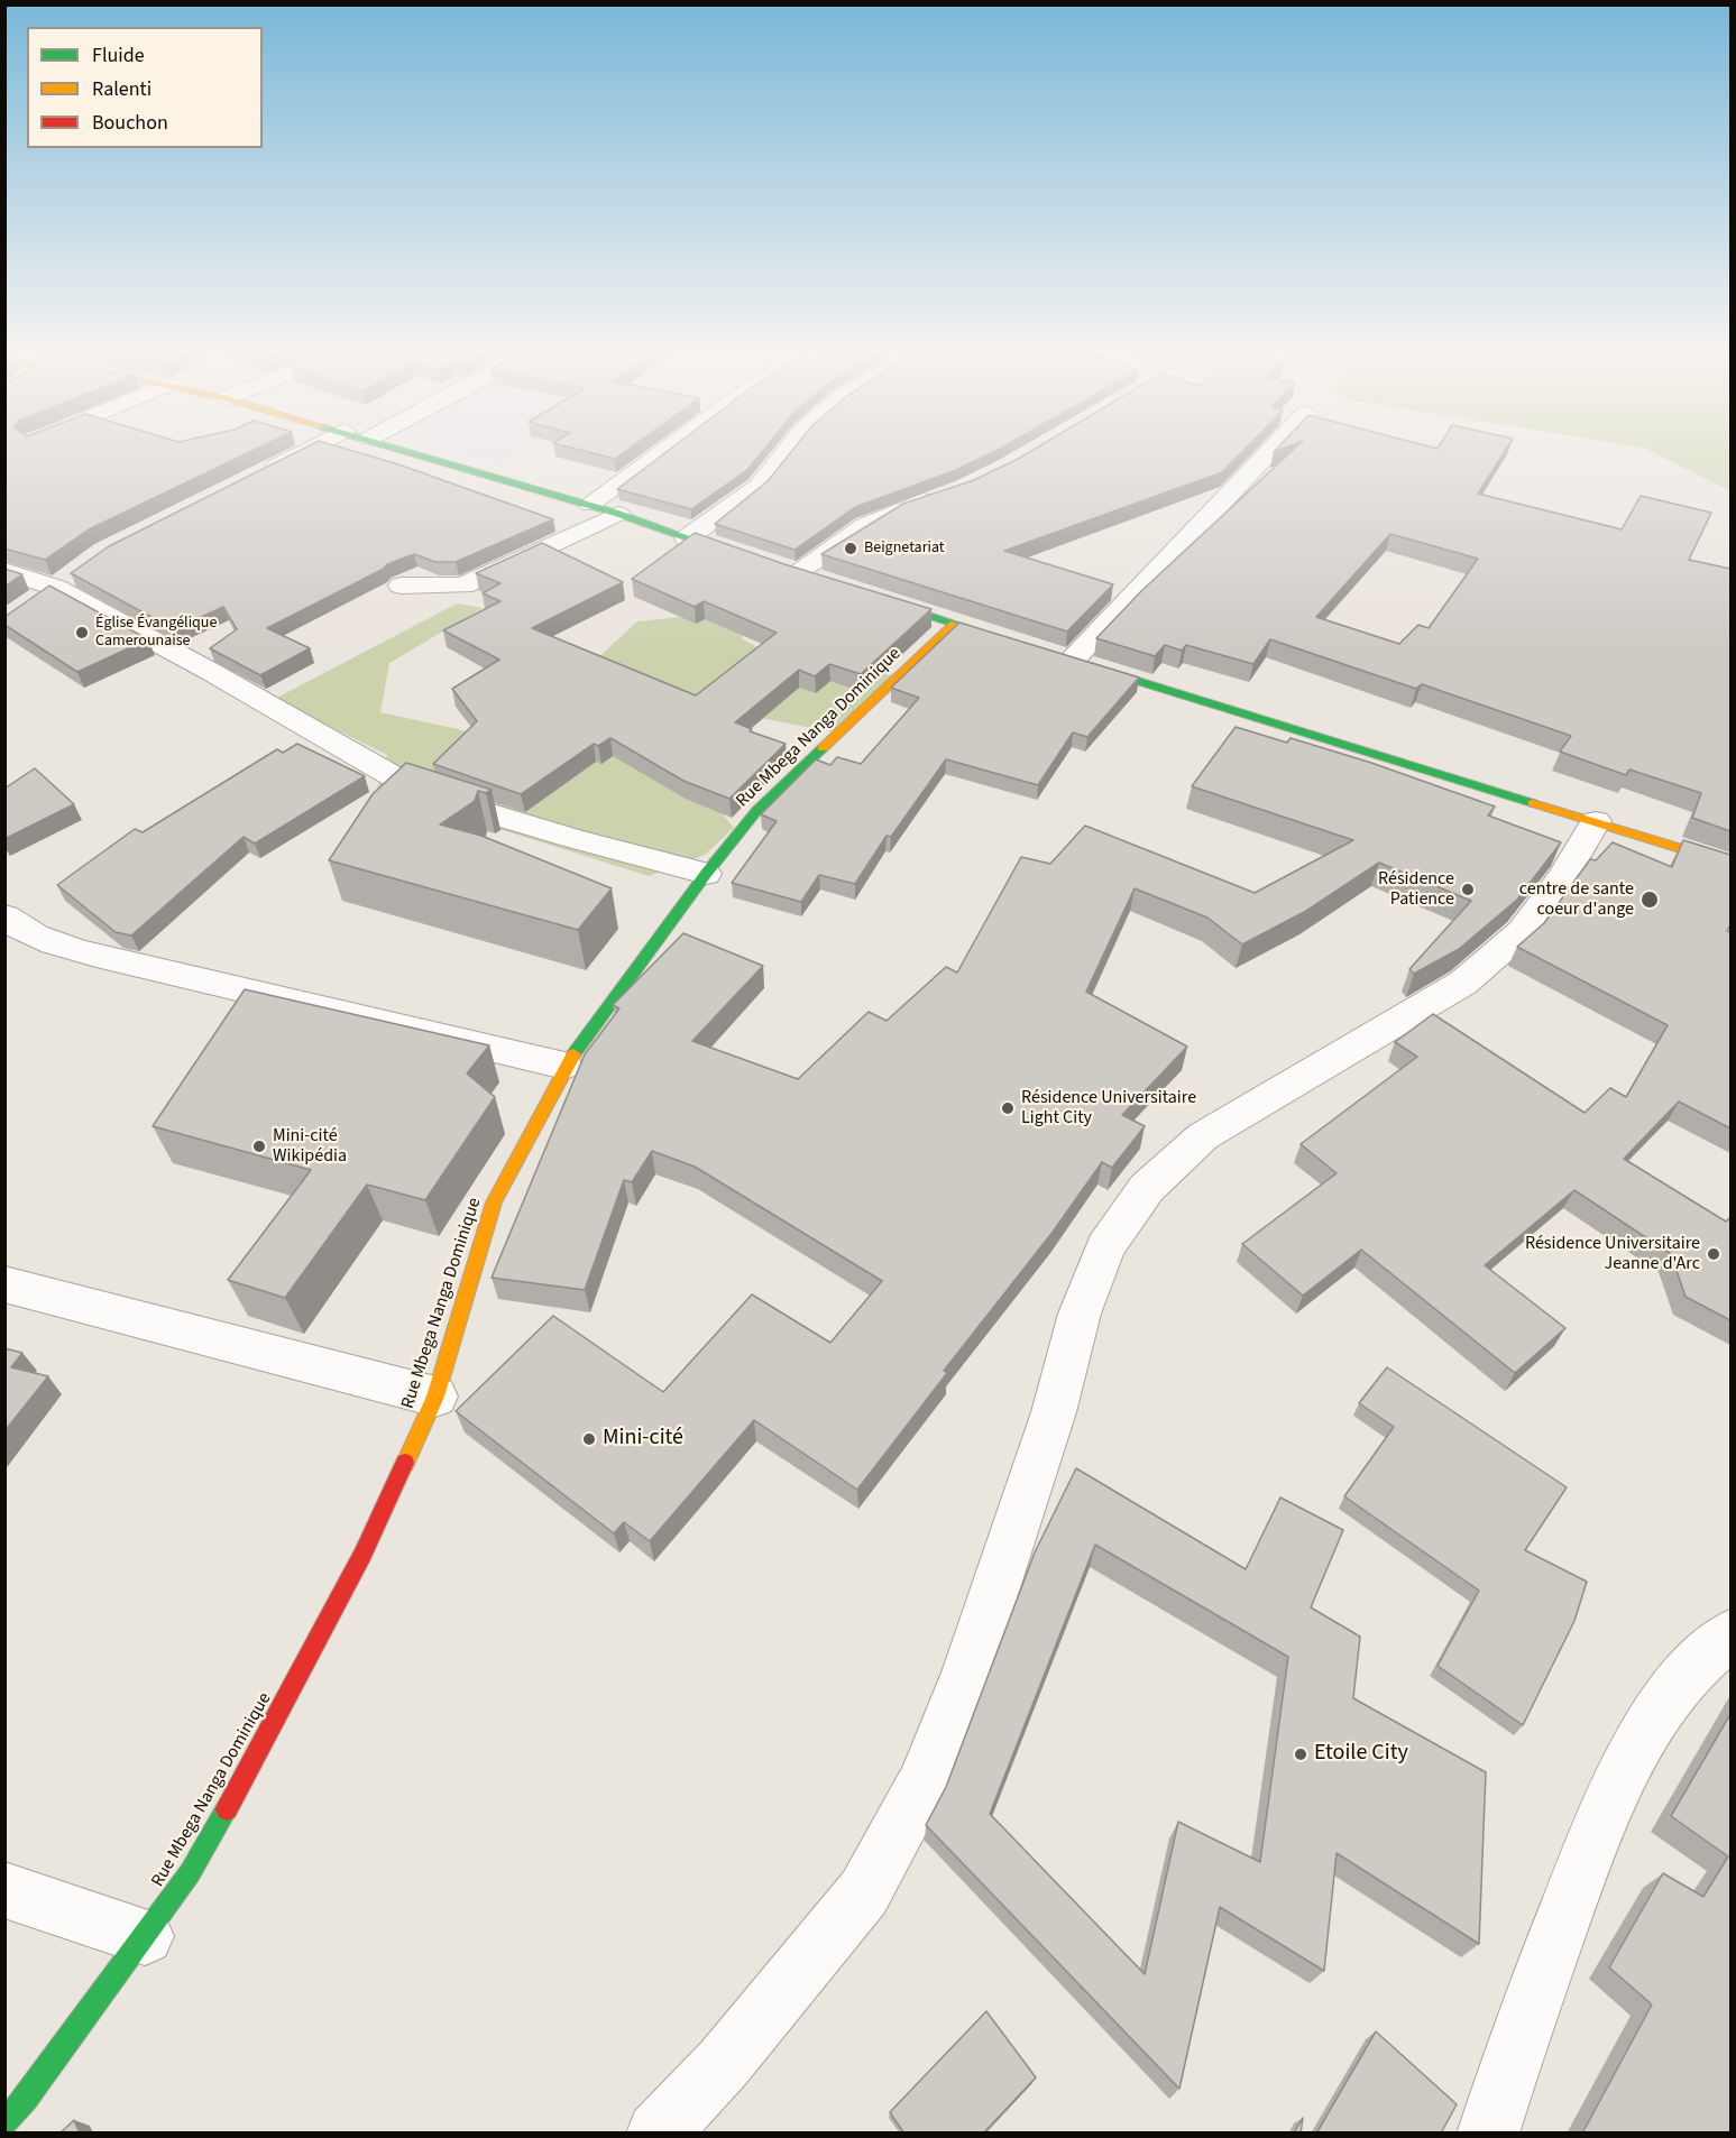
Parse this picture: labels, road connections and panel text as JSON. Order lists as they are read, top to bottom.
{
  "streets": {
    "main road": ["Rue Mbega Nanga Dominique"]
  },
  "places": [
    "Beignetariat",
    "Église Évangélique Camerounaise",
    "Résidence Patience",
    "centre de sante coeur d'ange",
    "Résidence Universitaire Light City",
    "Mini-cité Wikipédia",
    "Résidence Universitaire Jeanne d'Arc",
    "Mini-cité",
    "Etoile City"
  ],
  "legend": ["Fluide", "Ralenti", "Bouchon"]
}
